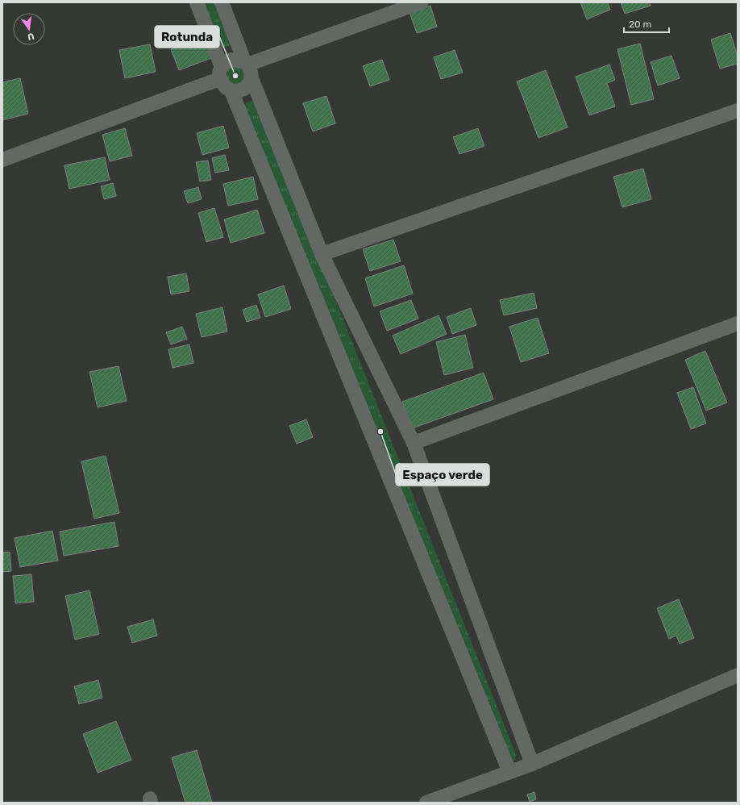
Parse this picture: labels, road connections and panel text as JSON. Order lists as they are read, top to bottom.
{
  "places": ["Rotunda", "Espaço verde"],
  "scale_bar": "20 m",
  "north": "bottom"
}
